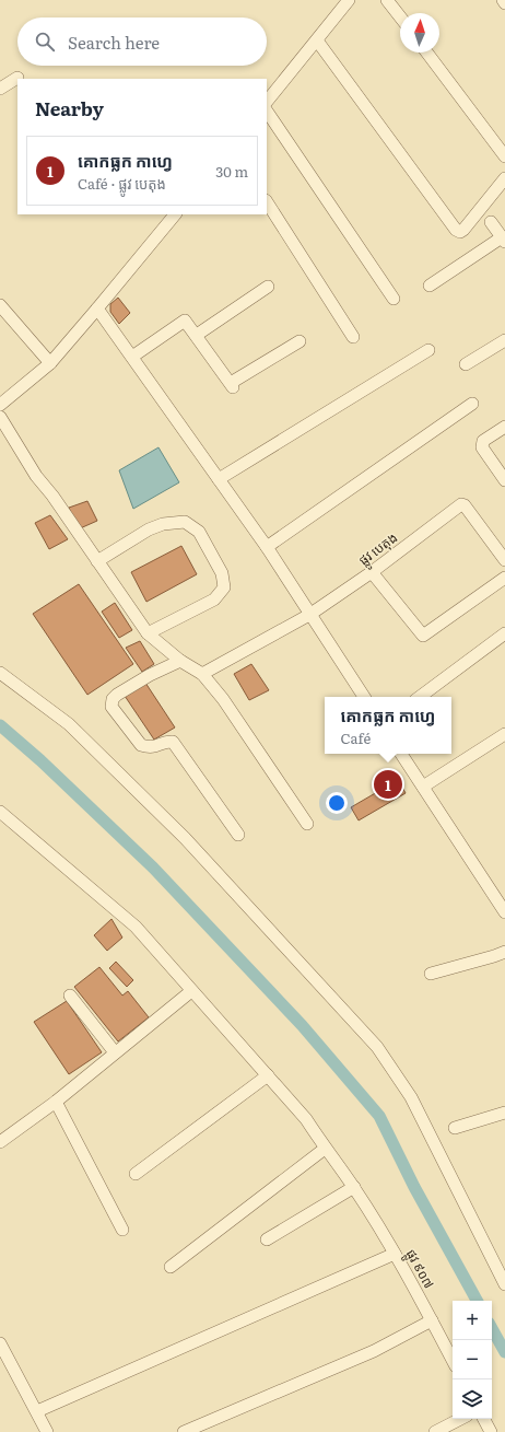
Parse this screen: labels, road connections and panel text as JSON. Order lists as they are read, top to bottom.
{
  "streets": {
    "street": ["ផ្លូវ បេតុង", "ផ្លូវ ៩០៧"]
  },
  "north": "top",
  "page": {
    "search": "Search here",
    "heading": "Nearby",
    "list": [
      {
        "mark": "1",
        "name": "គោកធ្លក កាហ្វេ",
        "note": "Café · ផ្លូវ បេតុង",
        "value": "30 m"
      }
    ],
    "popup": ["គោកធ្លក កាហ្វេ", "Café"],
    "pins": "1",
    "map_buttons": ["+", "−"]
  }
}
